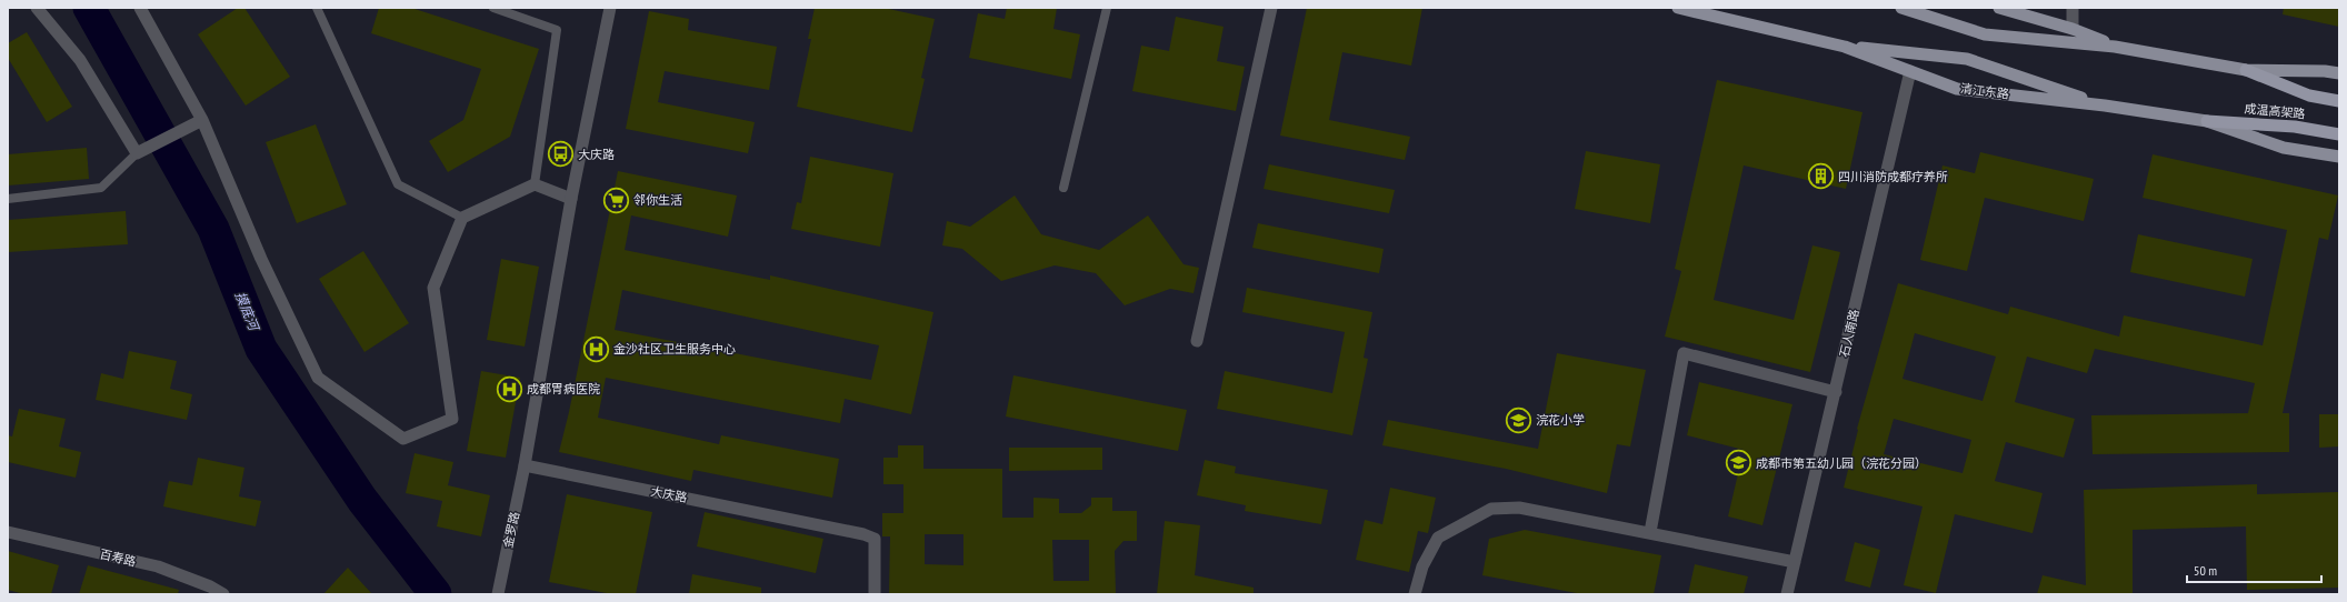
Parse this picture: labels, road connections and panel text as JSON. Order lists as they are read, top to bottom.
{
  "streets": {
    "highway": ["成温高架路"],
    "main road": ["清江东路"],
    "street": [
      "石人南路",
      "大庆路",
      "金罗路",
      "百寿路"
    ]
  },
  "crossings": [
    ["清江东路", "成温高架路"],
    ["清江东路", "石人南路"],
    ["大庆路", "金罗路"]
  ],
  "water": ["摸底河"],
  "places": {
    "bus stop": ["大庆路"],
    "building": ["四川消防成都疗养所"],
    "supermarket": ["邻你生活"],
    "hospital": ["金沙社区卫生服务中心", "成都胃病医院"],
    "school or university": ["浣花小学", "成都市第五幼儿园（浣花分园）"]
  },
  "scale_bar": "50 m"
}
